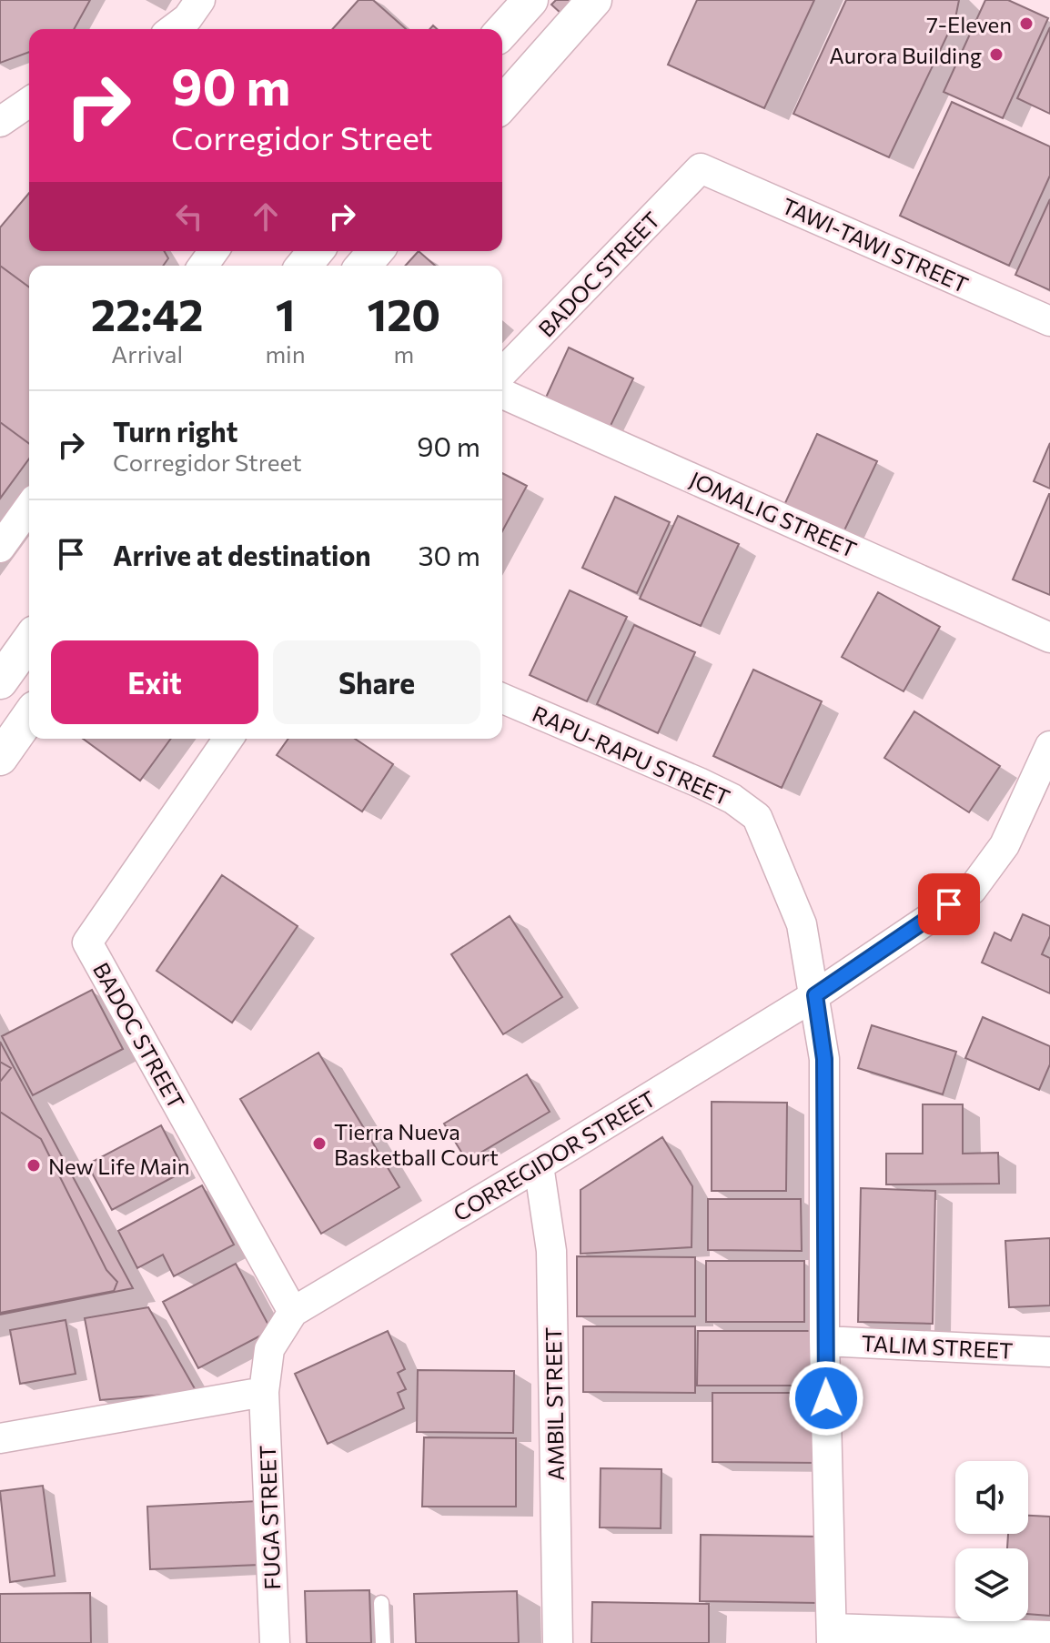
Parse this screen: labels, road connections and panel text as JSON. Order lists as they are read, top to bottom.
{
  "streets": {
    "street": [
      "TAWI-TAWI STREET",
      "BADOC STREET",
      "JOMALIG STREET",
      "RAPU-RAPU STREET",
      "CORREGIDOR STREET",
      "TALIM STREET",
      "AMBIL STREET",
      "FUGA STREET"
    ]
  },
  "crossings": [
    ["TAWI-TAWI STREET", "BADOC STREET"],
    ["BADOC STREET", "CORREGIDOR STREET"],
    ["RAPU-RAPU STREET", "CORREGIDOR STREET"],
    ["RAPU-RAPU STREET", "TALIM STREET"],
    ["CORREGIDOR STREET", "AMBIL STREET"],
    ["CORREGIDOR STREET", "FUGA STREET"]
  ],
  "places": [
    "7-Eleven",
    "Aurora Building",
    "Tierra Nueva Basketball Court",
    "New Life Main"
  ],
  "page": {
    "turn": ["90 m", "Corregidor Street"],
    "eta": [
      "22:42",
      "Arrival",
      "1",
      "min",
      "120",
      "m"
    ],
    "list": [
      {
        "name": "Turn right",
        "note": "Corregidor Street",
        "value": "90 m"
      },
      {
        "name": "Arrive at destination",
        "value": "30 m"
      }
    ],
    "buttons": ["Exit", "Share"]
  }
}
